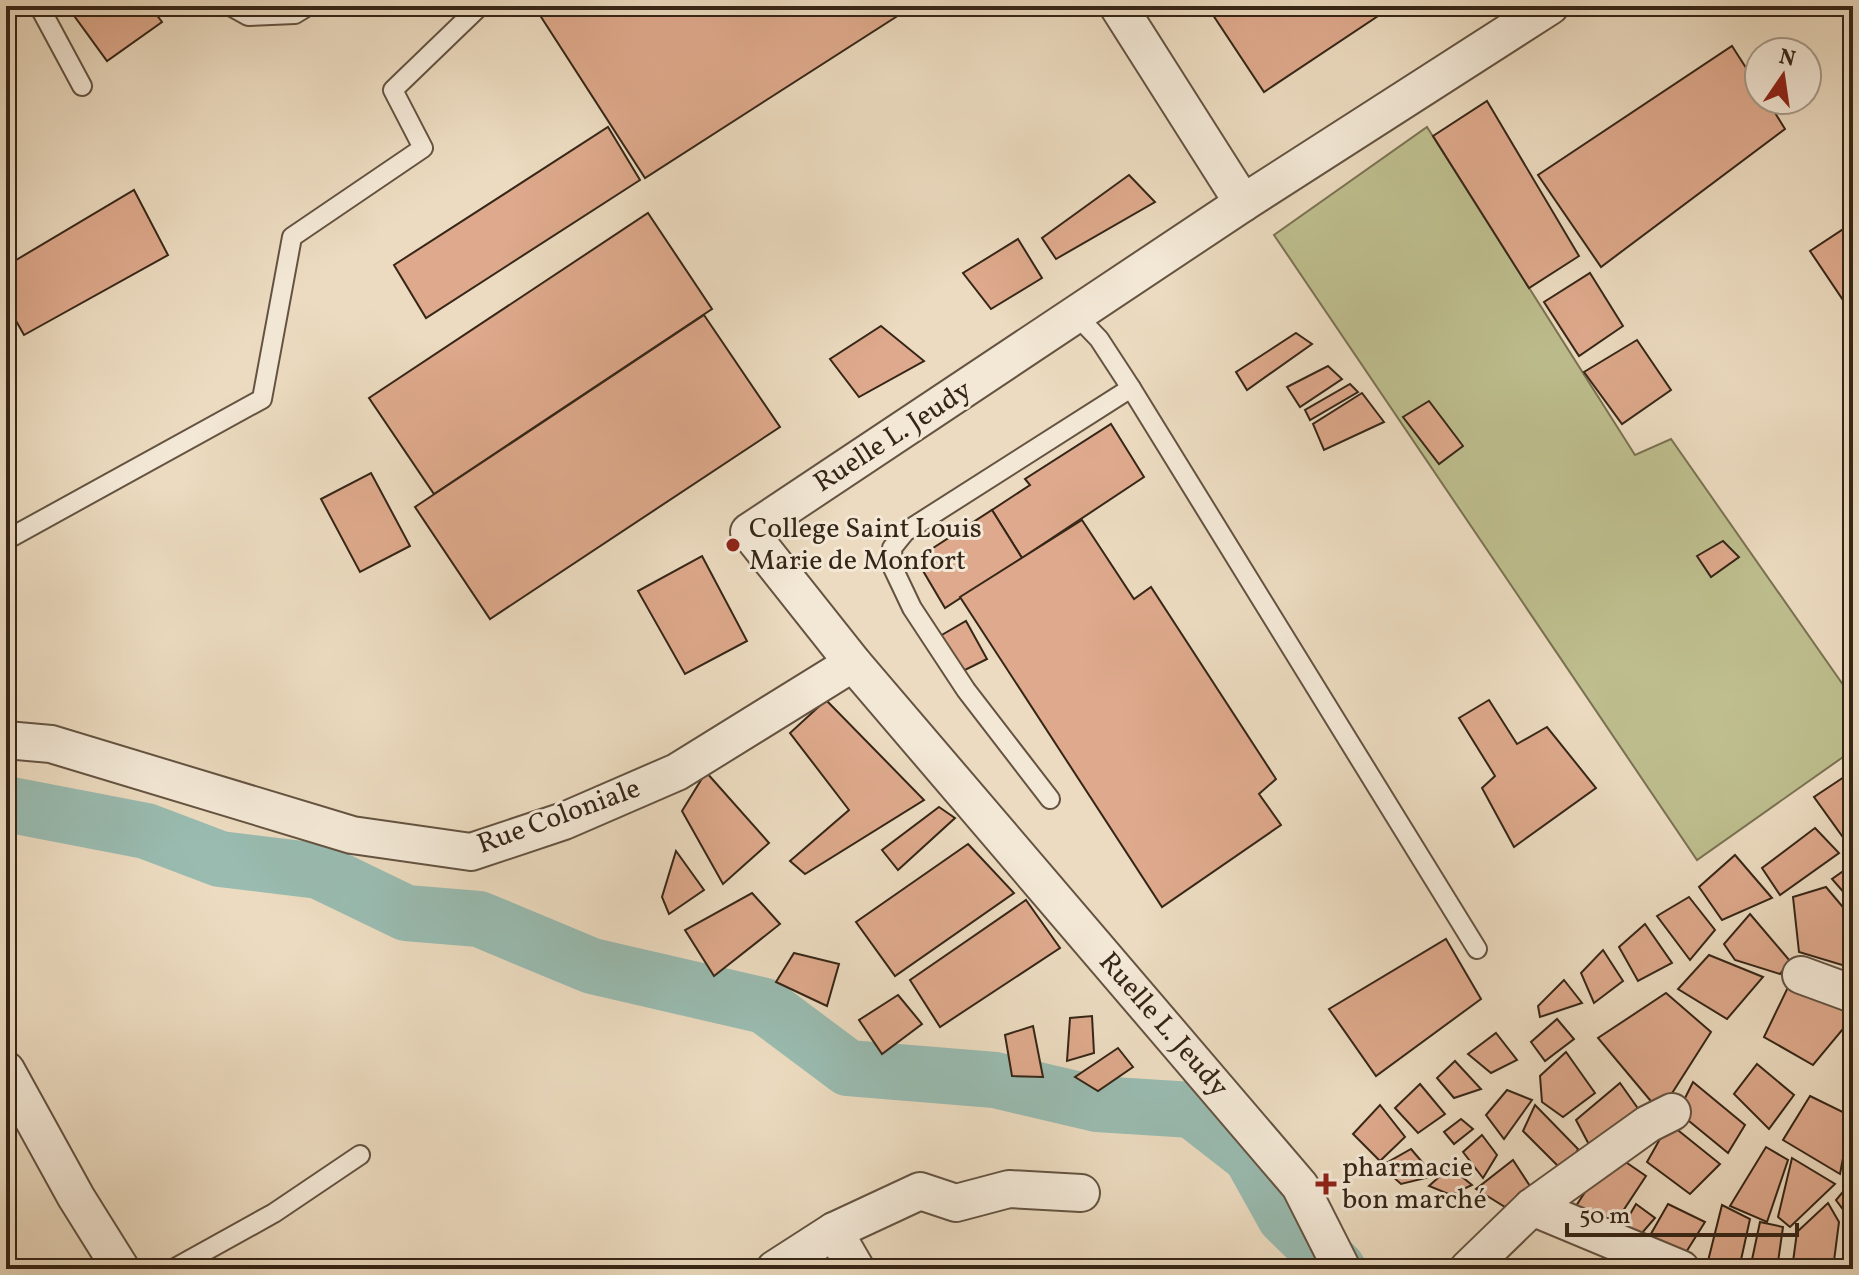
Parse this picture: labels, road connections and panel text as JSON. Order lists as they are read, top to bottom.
{
  "streets": {
    "street": ["Ruelle L. Jeudy", "Rue Coloniale"]
  },
  "crossings": [
    ["Ruelle L. Jeudy", "Rue Coloniale"]
  ],
  "places": {
    "other": ["College Saint Louis Marie de Monfort"],
    "health": ["pharmacie bon marché"]
  },
  "scale_bar": "50 m",
  "north": "top"
}
